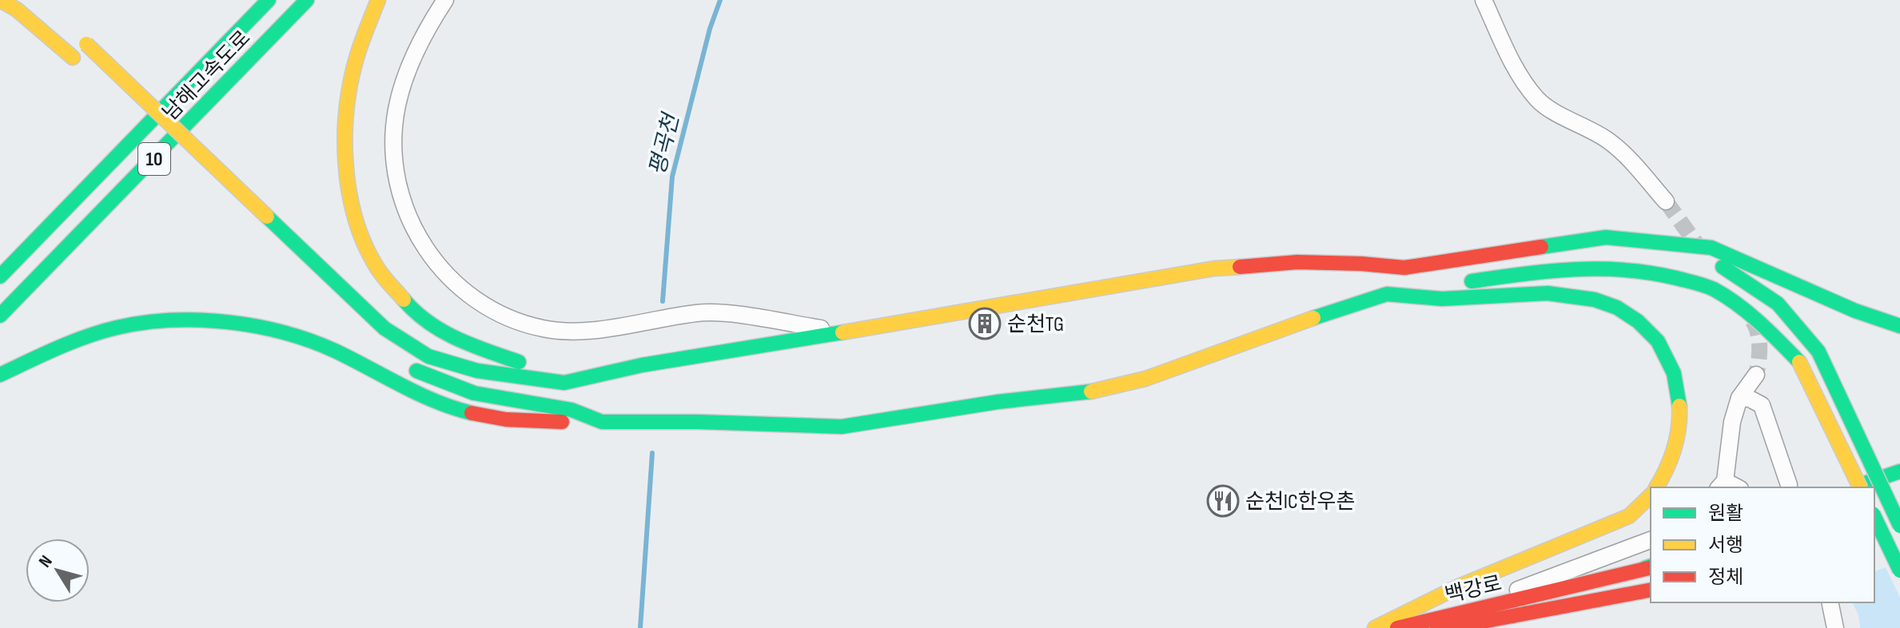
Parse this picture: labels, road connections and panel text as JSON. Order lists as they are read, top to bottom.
{
  "streets": {
    "main road": ["남해고속도로", "10", "백강로"]
  },
  "water": ["평곡천"],
  "places": {
    "building": ["순천TG"],
    "restaurant": ["순천IC한우촌"]
  },
  "legend": ["원활", "서행", "정체"],
  "north": "top left"
}
